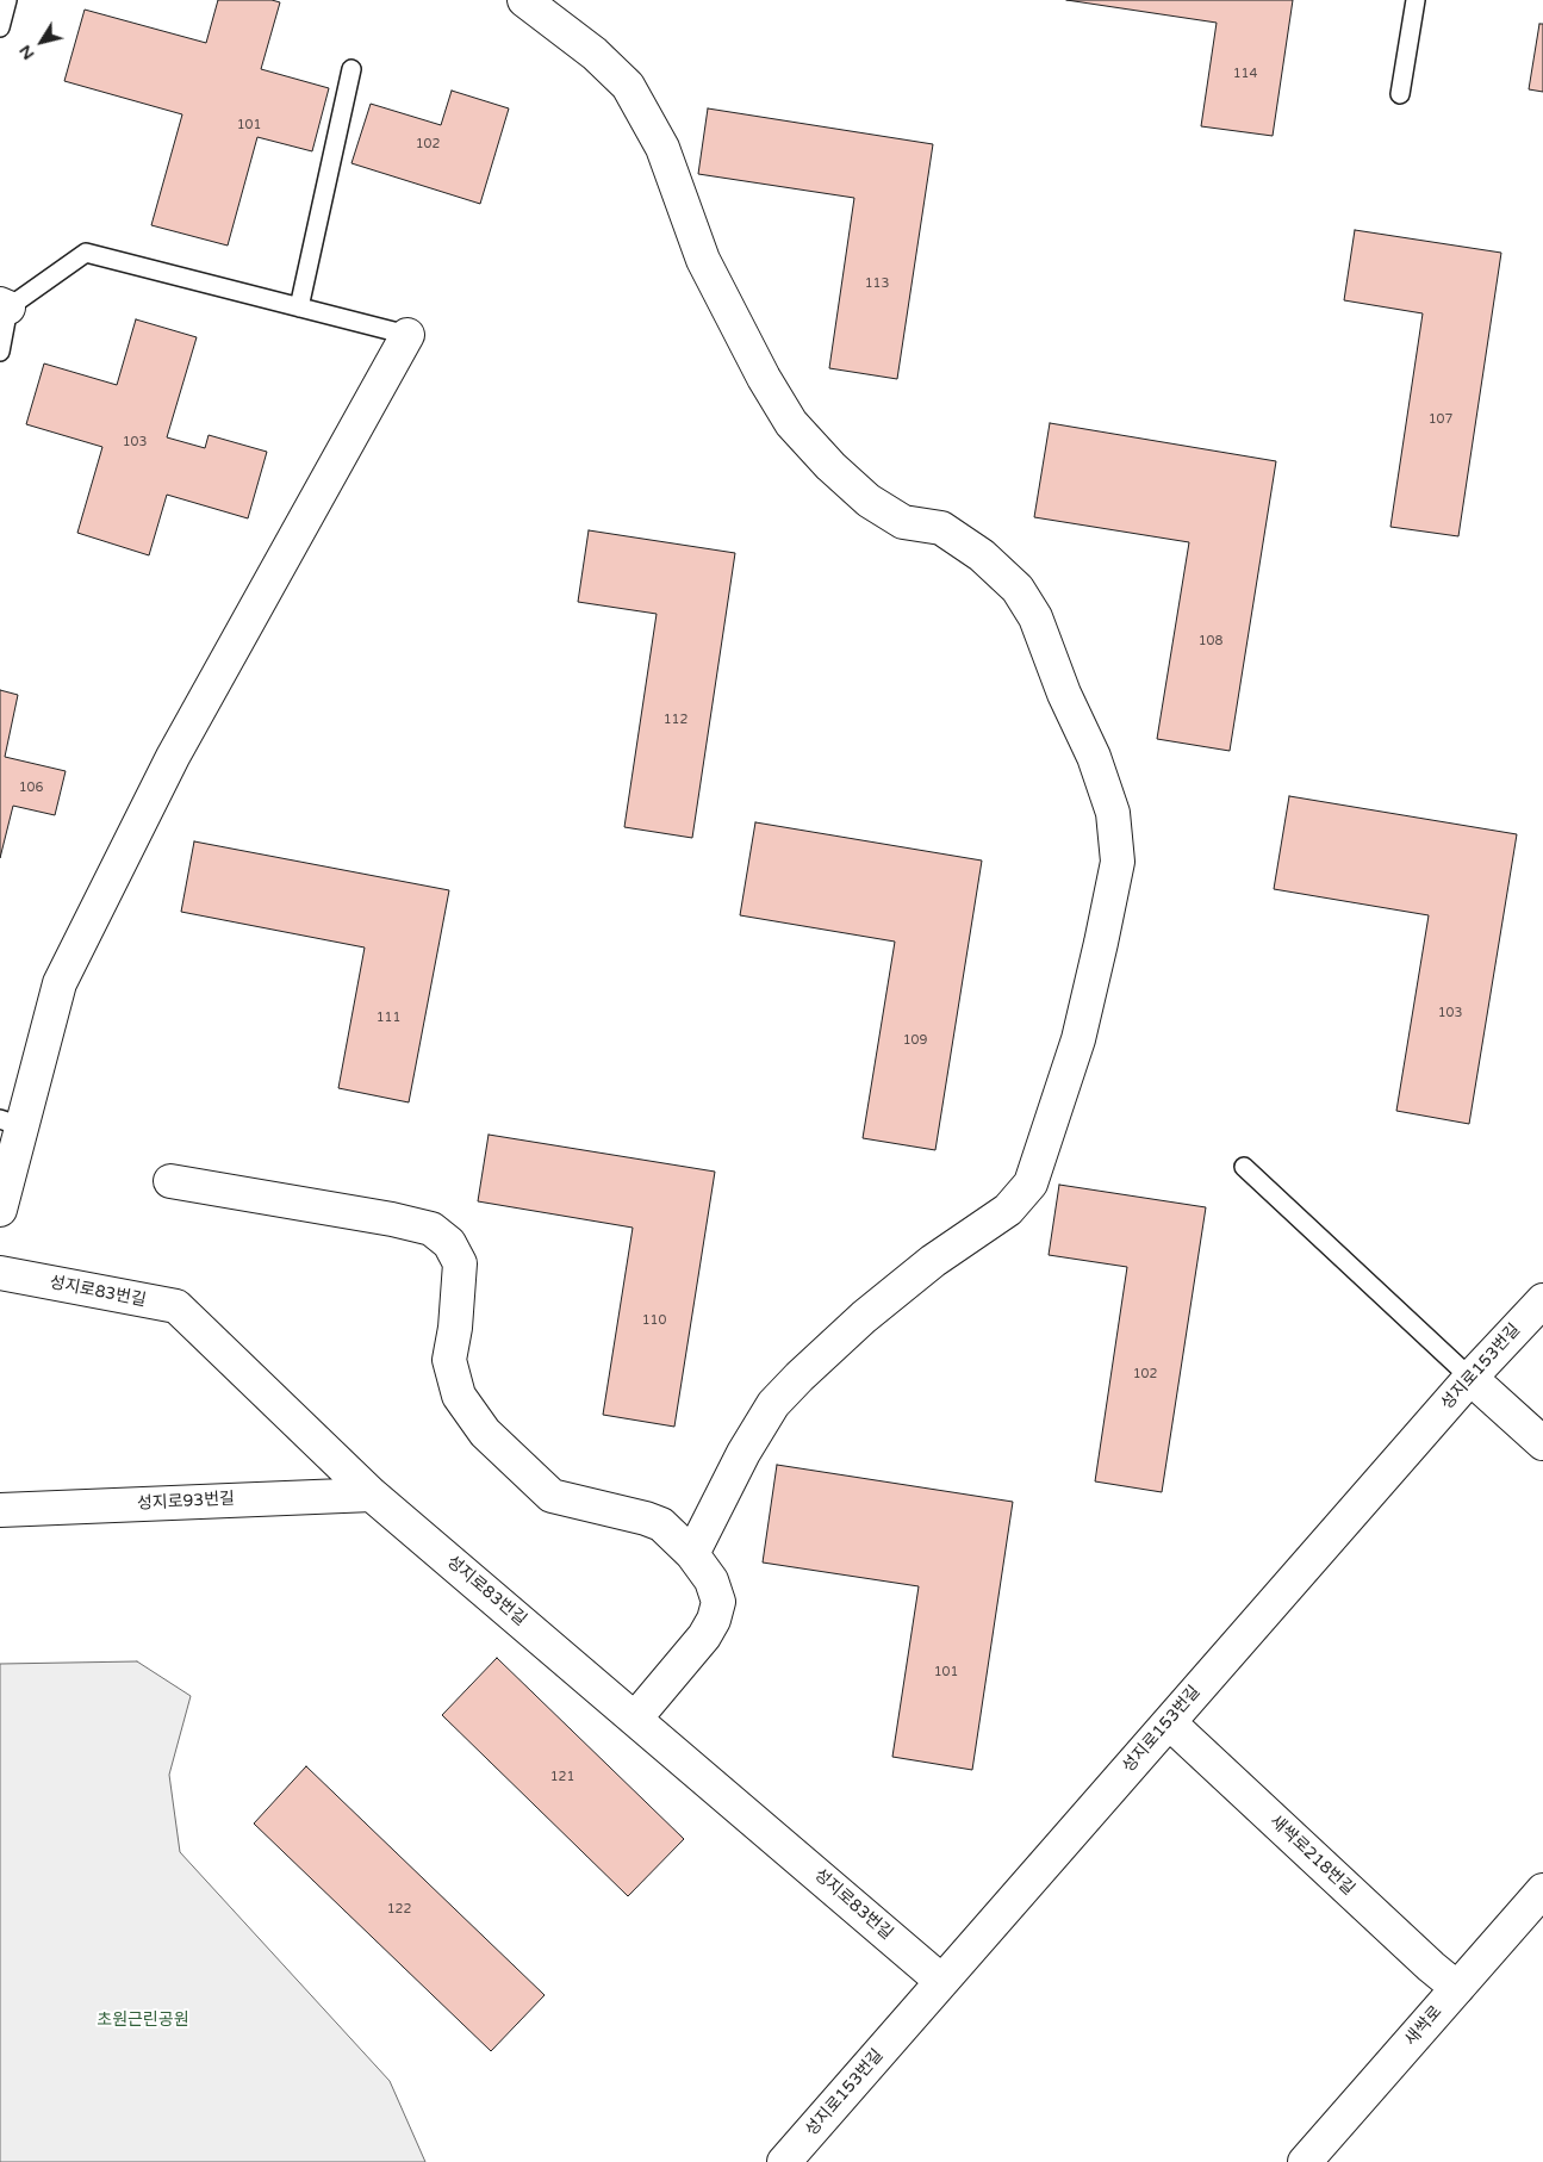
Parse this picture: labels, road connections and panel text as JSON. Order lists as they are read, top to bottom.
{
  "streets": {
    "street": [
      "성지로83번길",
      "성지로153번길",
      "성지로93번길",
      "새싹로218번길",
      "새싹로"
    ]
  },
  "crossings": [
    ["성지로83번길", "성지로153번길"],
    ["성지로83번길", "성지로93번길"],
    ["성지로153번길", "새싹로218번길"],
    ["새싹로218번길", "새싹로"]
  ],
  "parks": ["초원근린공원"],
  "house_numbers": [
    "114",
    "101",
    "102",
    "113",
    "107",
    "103",
    "108",
    "112",
    "106",
    "103",
    "111",
    "109",
    "110",
    "102",
    "101",
    "121",
    "122"
  ],
  "north": "bottom left"
}
